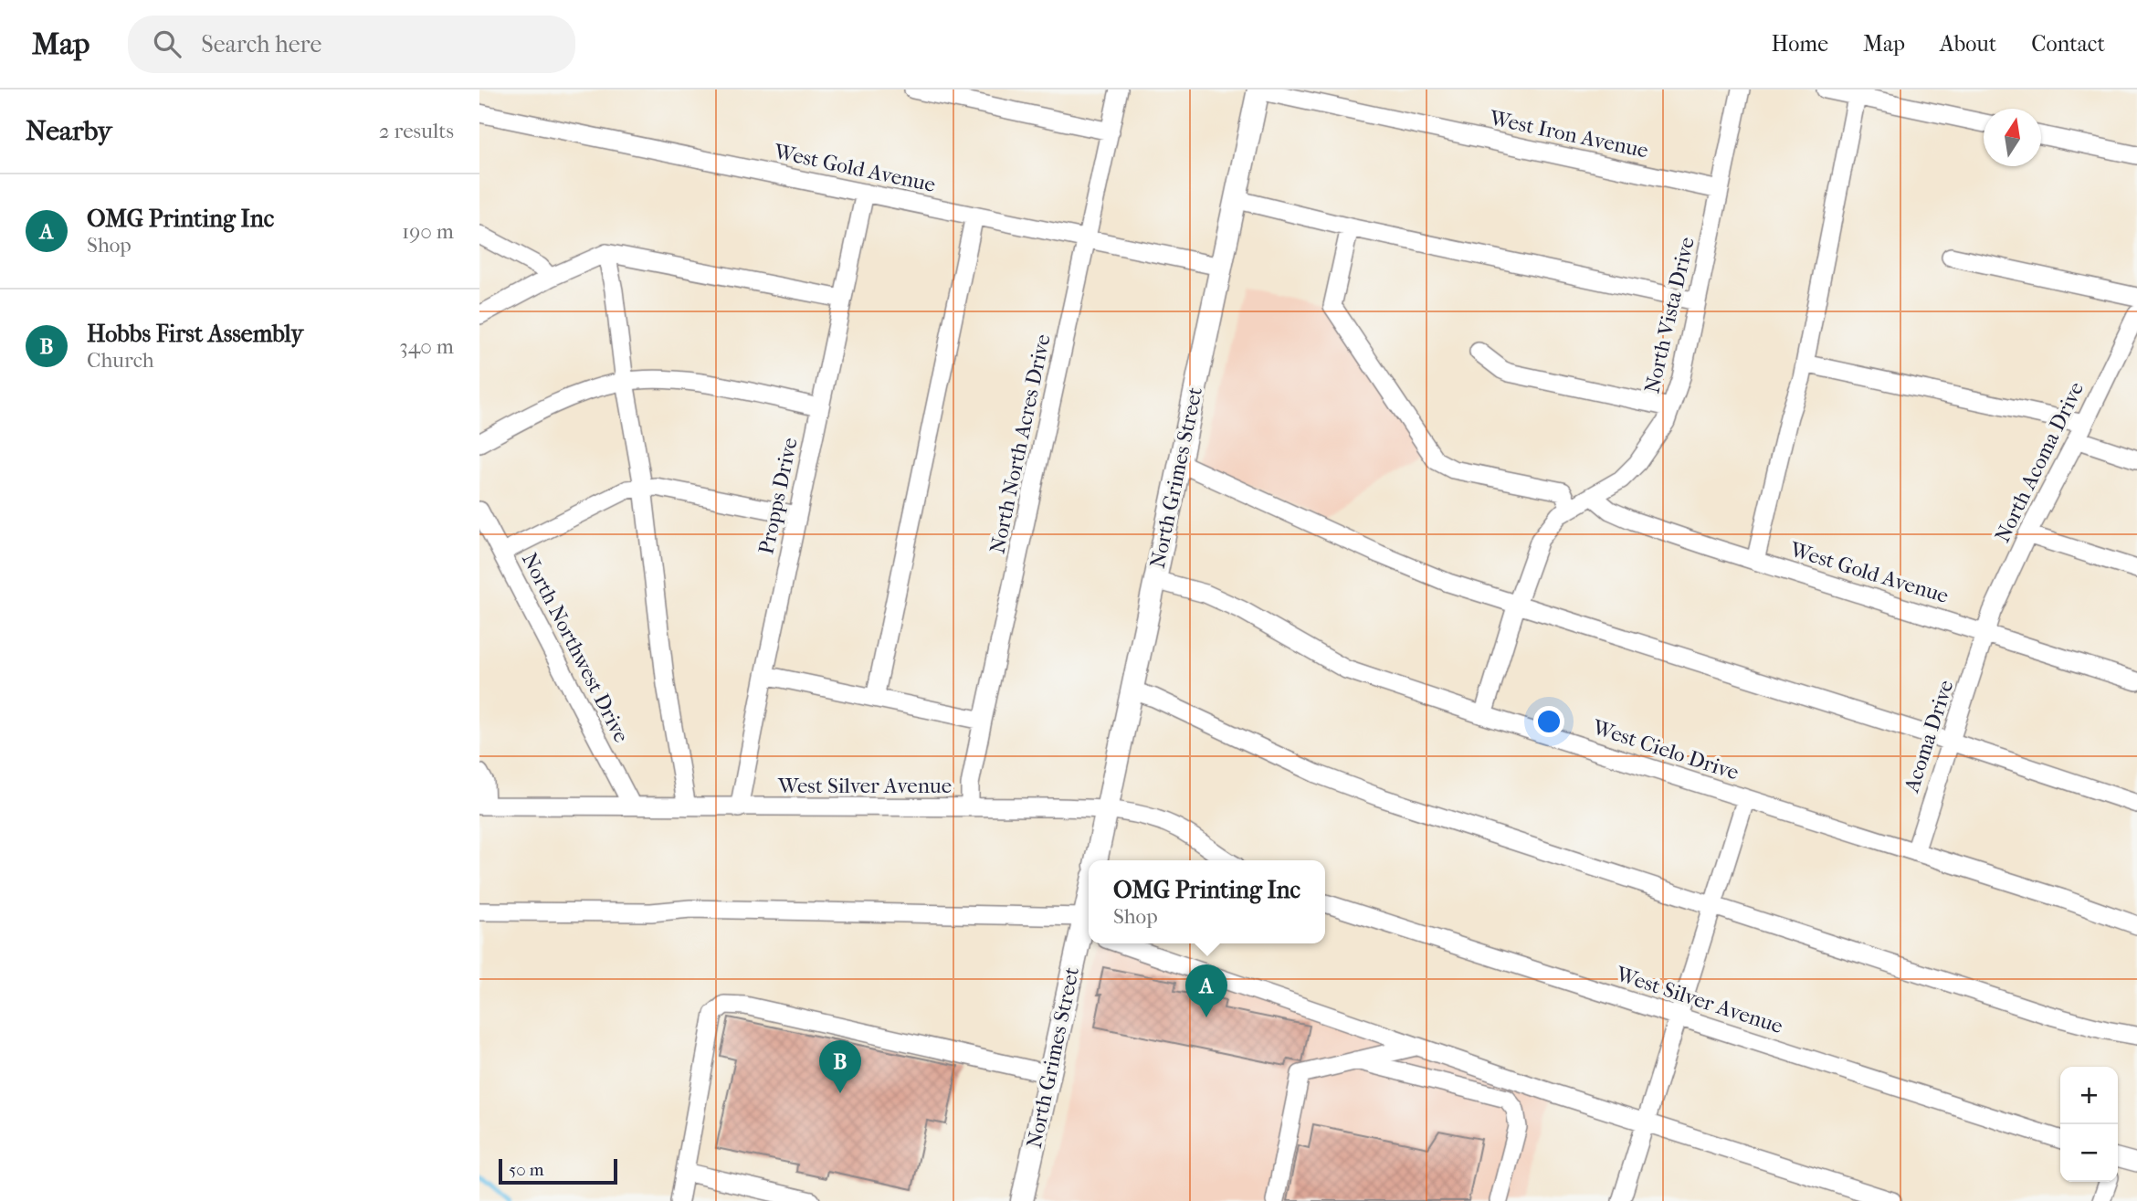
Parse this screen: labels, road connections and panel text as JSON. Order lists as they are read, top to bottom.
{
  "streets": {
    "main road": ["North Grimes Street"],
    "street": [
      "West Iron Avenue",
      "West Gold Avenue",
      "North Vista Drive",
      "North North Acres Drive",
      "North Acoma Drive",
      "Propps Drive",
      "North Northwest Drive",
      "Acoma Drive",
      "West Cielo Drive",
      "West Silver Avenue"
    ]
  },
  "crossings": [
    ["West Iron Avenue", "North Vista Drive"],
    ["West Iron Avenue", "North Grimes Street"],
    ["West Gold Avenue", "North Vista Drive"],
    ["West Gold Avenue", "North North Acres Drive"],
    ["West Gold Avenue", "North Acoma Drive"],
    ["West Gold Avenue", "North Grimes Street"],
    ["West Gold Avenue", "Propps Drive"],
    ["West Gold Avenue", "Acoma Drive"],
    ["North Vista Drive", "West Cielo Drive"],
    ["North North Acres Drive", "West Silver Avenue"],
    ["North Acoma Drive", "Acoma Drive"],
    ["North Grimes Street", "West Cielo Drive"],
    ["North Grimes Street", "West Silver Avenue"],
    ["Propps Drive", "West Silver Avenue"],
    ["North Northwest Drive", "West Silver Avenue"],
    ["Acoma Drive", "West Cielo Drive"]
  ],
  "scale_bar": "50 m",
  "north": "top",
  "page": {
    "header": "Map",
    "search": "Search here",
    "nav": [
      "Home",
      "Map",
      "About",
      "Contact"
    ],
    "heading": ["Nearby", "2 results"],
    "list": [
      {
        "mark": "A",
        "name": "OMG Printing Inc",
        "note": "Shop",
        "value": "190 m"
      },
      {
        "mark": "B",
        "name": "Hobbs First Assembly",
        "note": "Church",
        "value": "340 m"
      }
    ],
    "popup": ["OMG Printing Inc", "Shop"],
    "pins": ["A", "B"],
    "map_buttons": ["+", "−"],
    "scale": "50 m"
  }
}
